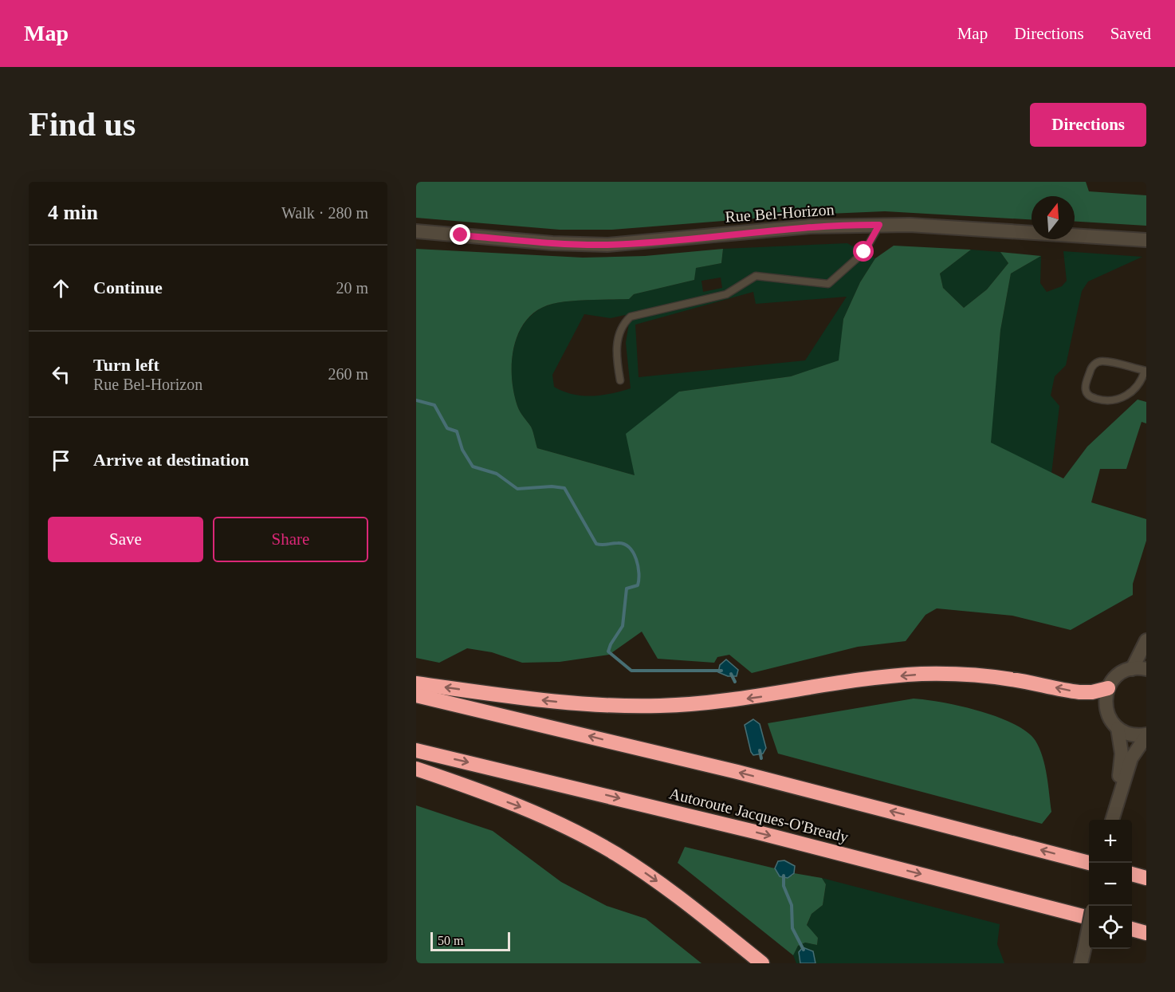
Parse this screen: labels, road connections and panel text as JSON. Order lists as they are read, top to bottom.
{
  "streets": {
    "highway": ["Autoroute Jacques-O'Bready"],
    "street": ["Rue Bel-Horizon"]
  },
  "scale_bar": "50 m",
  "north": "top",
  "page": {
    "header": "Map",
    "nav": ["Map", "Directions", "Saved"],
    "buttons": [
      "Directions",
      ["Save", "Share"]
    ],
    "title": "Find us",
    "heading": ["4 min", "Walk · 280 m"],
    "list": [
      ["Continue", "20 m"],
      ["Turn left", "Rue Bel-Horizon", "260 m"],
      "Arrive at destination"
    ],
    "map_buttons": ["+", "−"],
    "scale": "50 m"
  }
}
